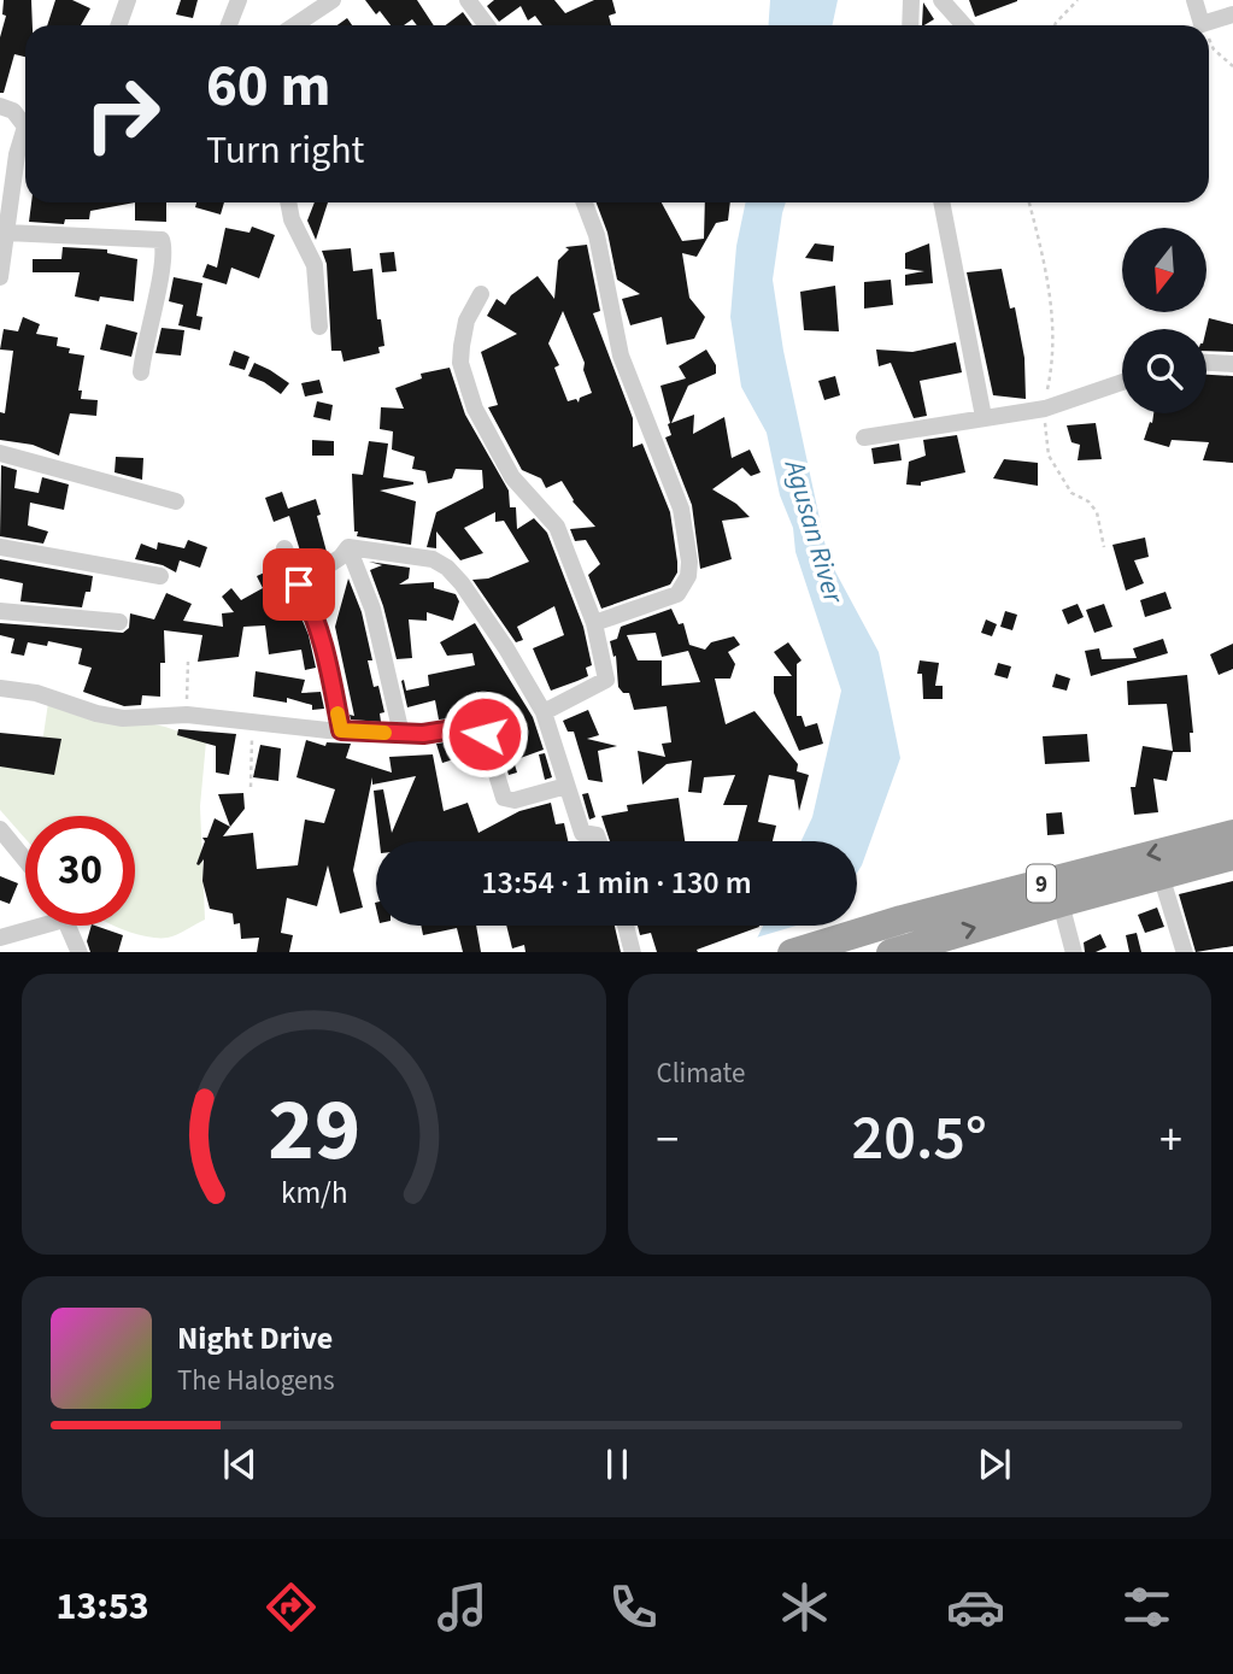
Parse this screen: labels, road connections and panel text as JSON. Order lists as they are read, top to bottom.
{
  "streets": {
    "highway": ["9"]
  },
  "water": ["Agusan River"],
  "north": "bottom",
  "page": {
    "turn": ["60 m", "Turn right"],
    "limit": "30",
    "trip": "13:54 · 1 min · 130 m",
    "tile": "Climate",
    "heat": ["−", "20.5°", "+"],
    "song": ["Night Drive", "The Halogens"],
    "tabs": "13:53",
    "gauge": ["29", "km/h"]
  }
}
